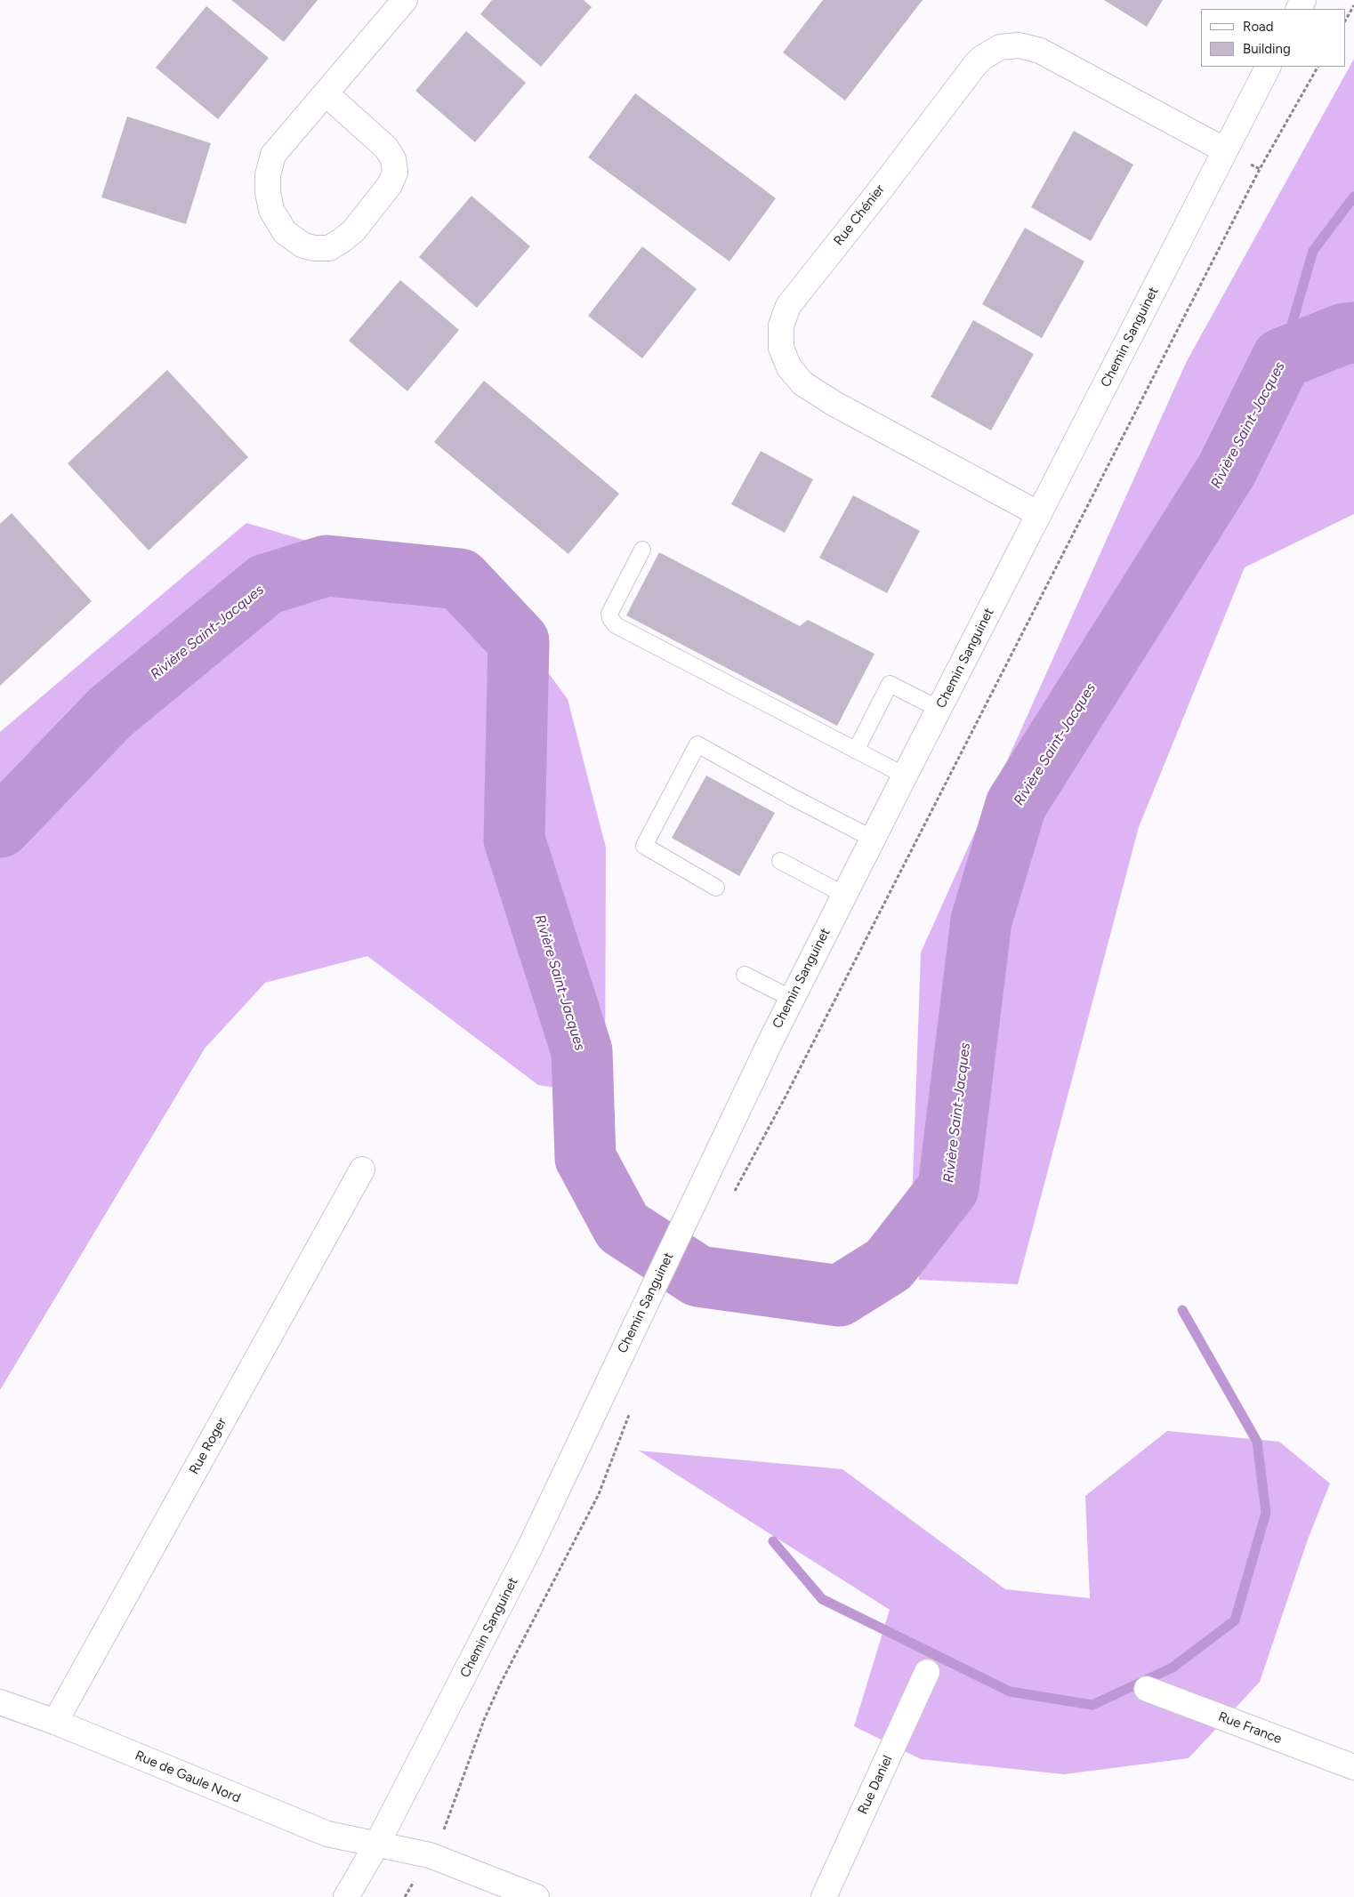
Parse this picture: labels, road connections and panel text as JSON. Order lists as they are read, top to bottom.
{
  "streets": {
    "street": [
      "Rue Chénier",
      "Chemin Sanguinet",
      "Rue Roger",
      "Rue France",
      "Rue de Gaule Nord",
      "Rue Daniel"
    ]
  },
  "crossings": [
    ["Rue Chénier", "Chemin Sanguinet"],
    ["Chemin Sanguinet", "Rue de Gaule Nord"],
    ["Rue Roger", "Rue de Gaule Nord"]
  ],
  "water": ["Rivière Saint-Jacques"],
  "legend": ["Road", "Building"]
}
